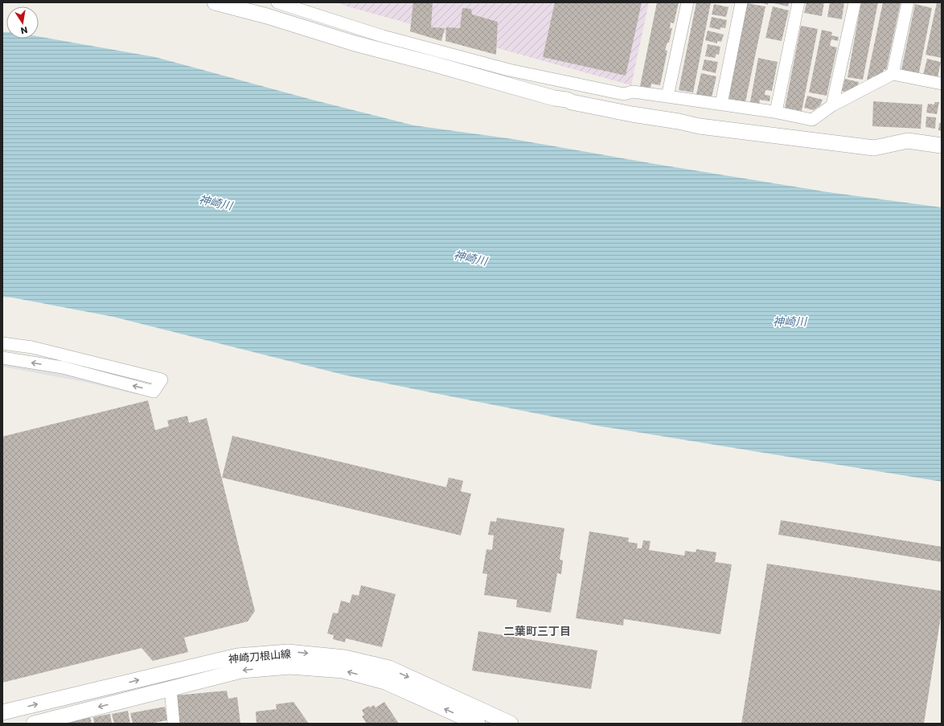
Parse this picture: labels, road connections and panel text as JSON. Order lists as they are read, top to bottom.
{
  "streets": {
    "street": ["神崎刀根山線"]
  },
  "districts": ["二葉町三丁目"],
  "water": ["神崎川"],
  "north": "bottom"
}
